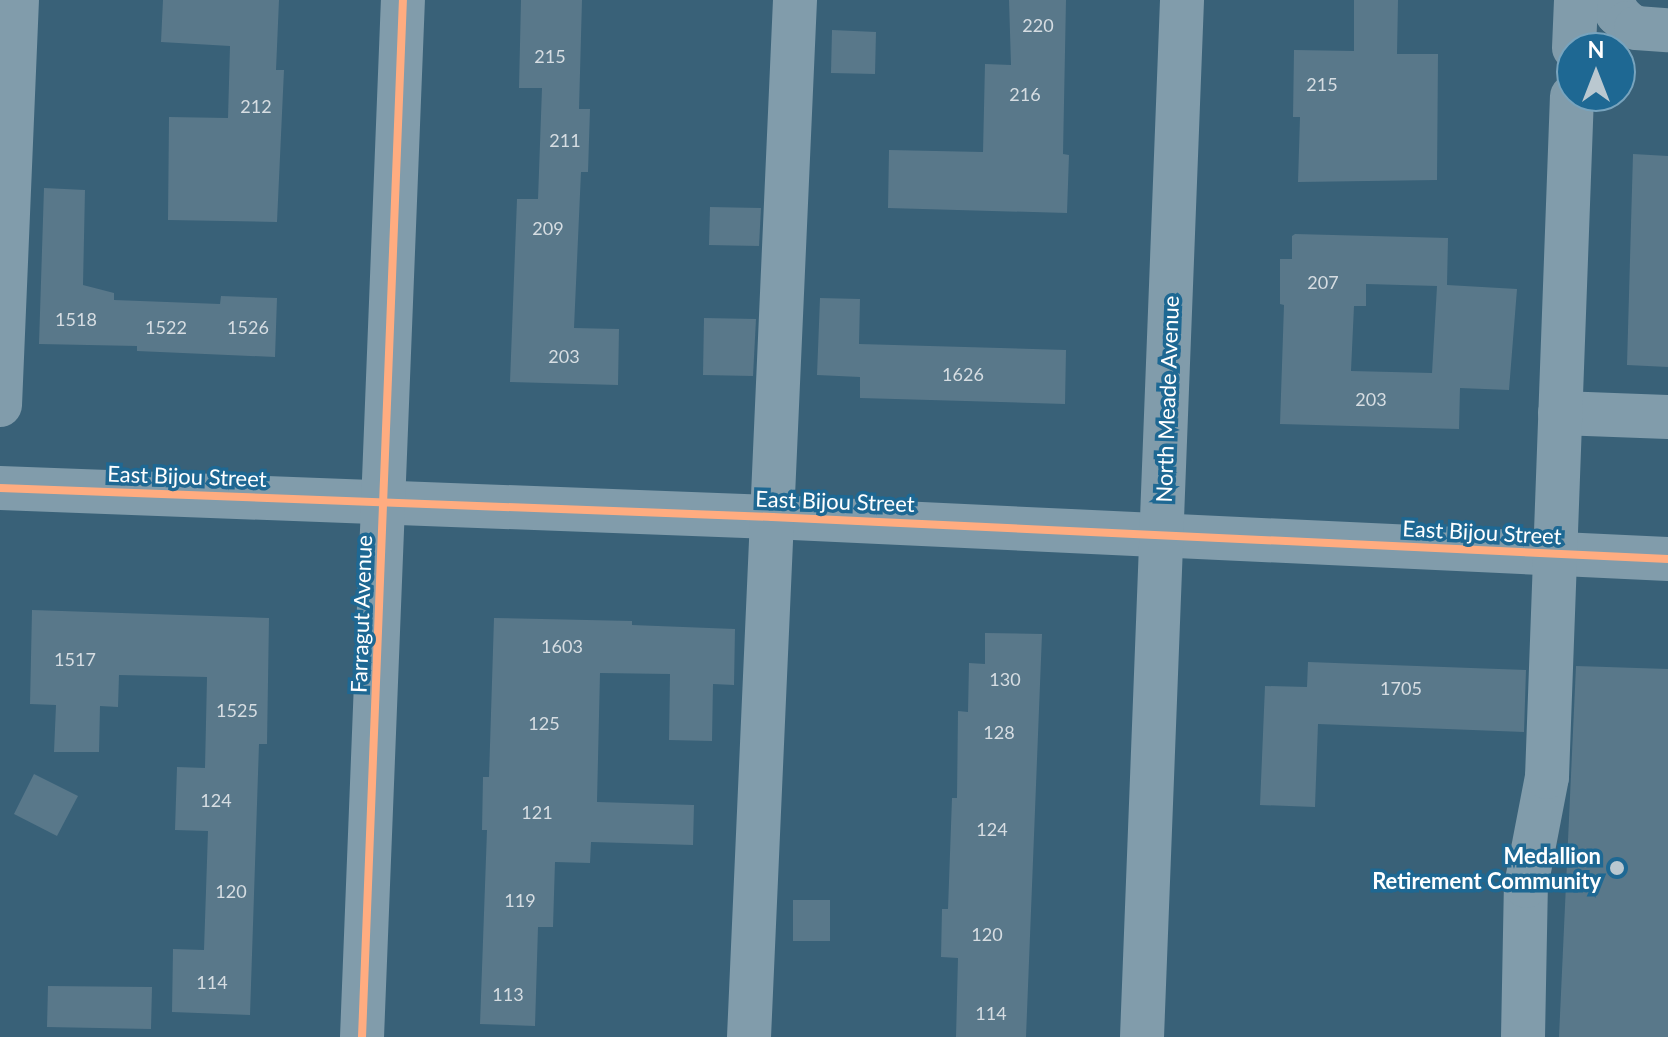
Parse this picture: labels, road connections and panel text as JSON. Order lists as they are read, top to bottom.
{
  "streets": {
    "street": ["North Meade Avenue", "East Bijou Street", "Farragut Avenue"]
  },
  "crossings": [
    ["North Meade Avenue", "East Bijou Street"],
    ["East Bijou Street", "Farragut Avenue"]
  ],
  "places": ["Medallion Retirement Community"],
  "house_numbers": [
    "220",
    "215",
    "215",
    "216",
    "212",
    "211",
    "209",
    "207",
    "1518",
    "1522",
    "1526",
    "203",
    "1626",
    "203",
    "1603",
    "1517",
    "130",
    "1705",
    "1525",
    "125",
    "128",
    "124",
    "121",
    "124",
    "120",
    "119",
    "120",
    "114",
    "113",
    "114"
  ],
  "north": "top"
}
